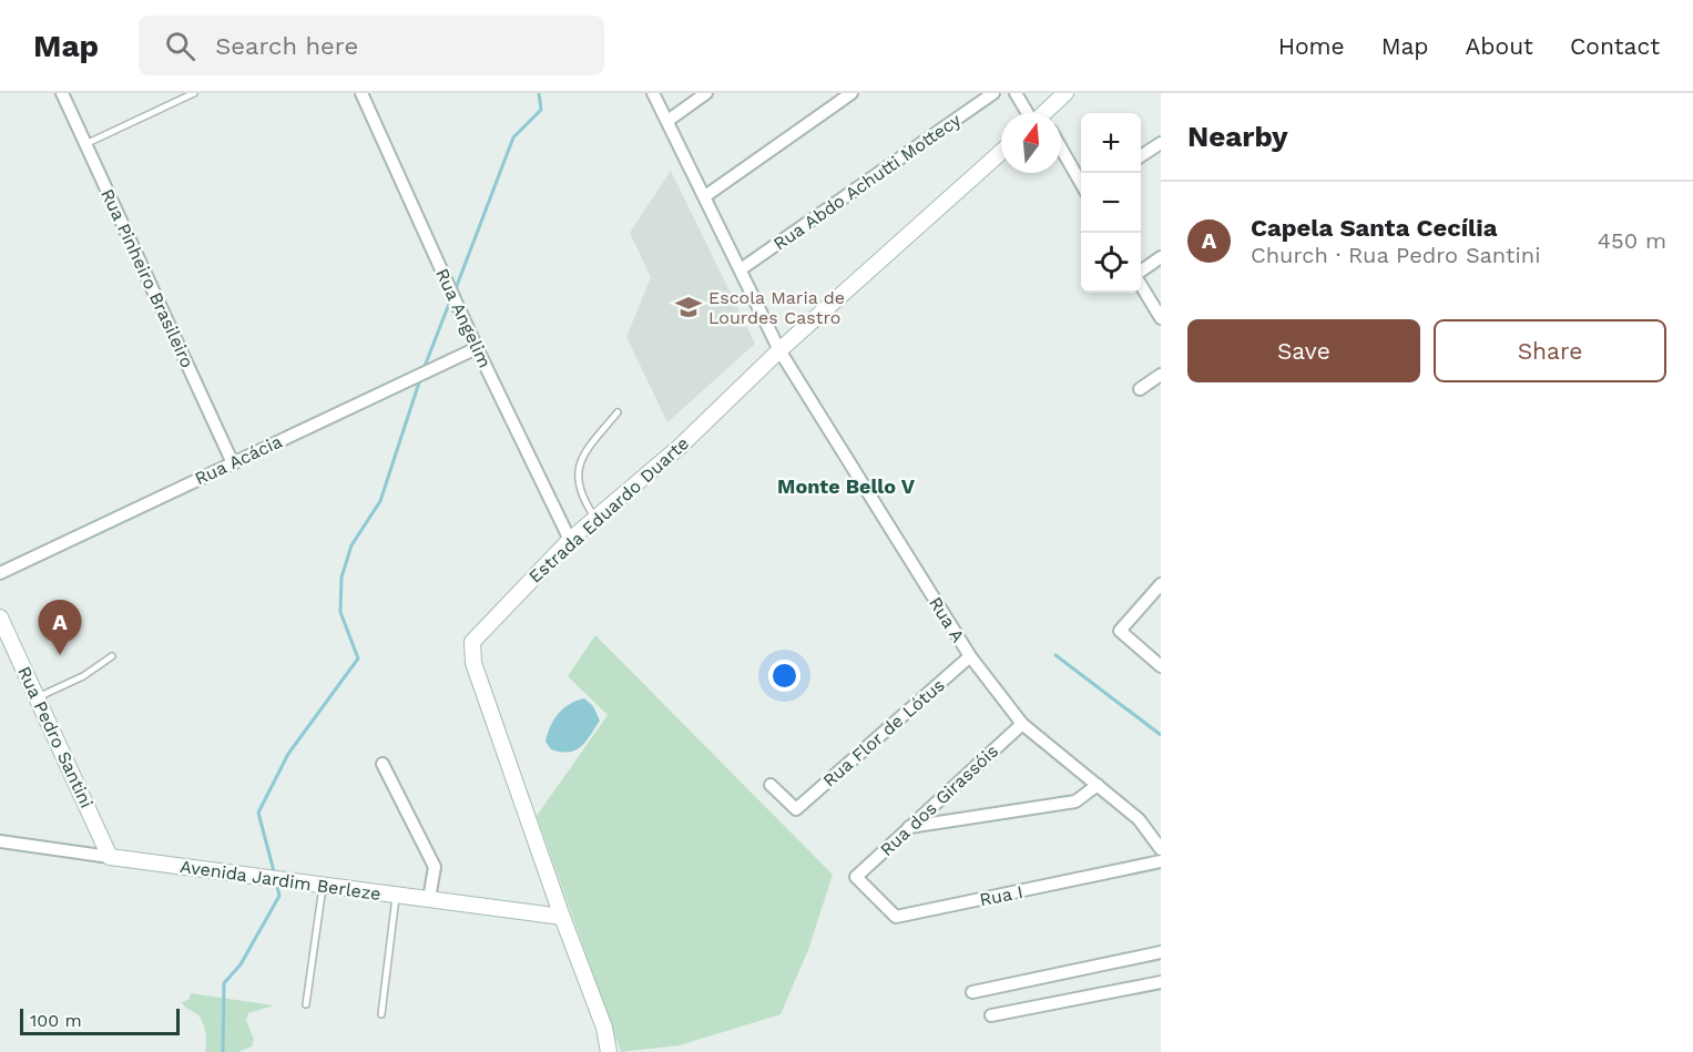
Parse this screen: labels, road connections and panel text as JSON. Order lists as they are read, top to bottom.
{
  "streets": {
    "street": [
      "Rua Abdo Achutti Mottecy",
      "Rua Pinheiro Brasileiro",
      "Rua Angelim",
      "Rua Acácia",
      "Estrada Eduardo Duarte",
      "Rua A",
      "Rua Flor de Lótus",
      "Rua Pedro Santini",
      "Rua dos Girassóis",
      "Avenida Jardim Berleze",
      "Rua I"
    ]
  },
  "crossings": [
    ["Rua Abdo Achutti Mottecy", "Rua A"],
    ["Rua Pinheiro Brasileiro", "Rua Acácia"],
    ["Rua Angelim", "Rua Acácia"],
    ["Rua Angelim", "Estrada Eduardo Duarte"],
    ["Estrada Eduardo Duarte", "Rua A"],
    ["Estrada Eduardo Duarte", "Avenida Jardim Berleze"],
    ["Rua A", "Rua Flor de Lótus"],
    ["Rua A", "Rua dos Girassóis"],
    ["Rua Pedro Santini", "Avenida Jardim Berleze"],
    ["Rua dos Girassóis", "Rua I"]
  ],
  "districts": ["Monte Bello V"],
  "places": {
    "school or university": ["Escola Maria de Lourdes Castro"]
  },
  "scale_bar": "100 m",
  "north": "top",
  "page": {
    "header": "Map",
    "search": "Search here",
    "nav": [
      "Home",
      "Map",
      "About",
      "Contact"
    ],
    "heading": "Nearby",
    "map_buttons": ["+", "−"],
    "list": [
      {
        "mark": "A",
        "name": "Capela Santa Cecília",
        "note": "Church · Rua Pedro Santini",
        "value": "450 m"
      }
    ],
    "buttons": ["Save", "Share"],
    "pins": "A",
    "scale": "100 m"
  }
}
